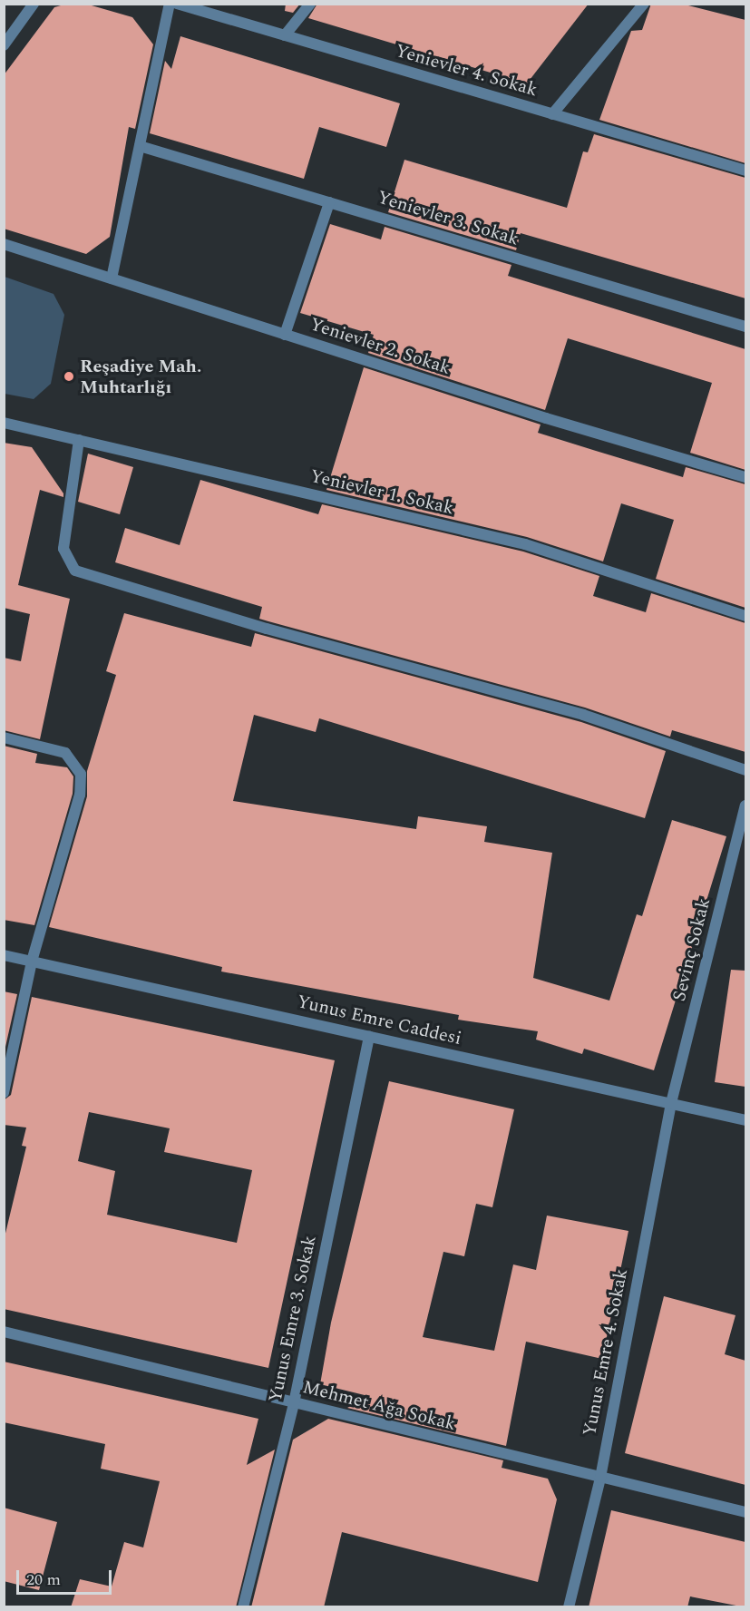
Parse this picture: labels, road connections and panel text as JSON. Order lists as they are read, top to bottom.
{
  "streets": {
    "street": [
      "Yenievler 4. Sokak",
      "Yenievler 3. Sokak",
      "Yenievler 2. Sokak",
      "Yenievler 1. Sokak",
      "Sevinç Sokak",
      "Yunus Emre Caddesi",
      "Yunus Emre 3. Sokak",
      "Yunus Emre 4. Sokak",
      "Mehmet Ağa Sokak"
    ]
  },
  "crossings": [
    ["Sevinç Sokak", "Yunus Emre Caddesi"],
    ["Sevinç Sokak", "Yunus Emre 4. Sokak"],
    ["Yunus Emre Caddesi", "Yunus Emre 3. Sokak"],
    ["Yunus Emre Caddesi", "Yunus Emre 4. Sokak"],
    ["Yunus Emre 3. Sokak", "Mehmet Ağa Sokak"],
    ["Yunus Emre 4. Sokak", "Mehmet Ağa Sokak"]
  ],
  "places": ["Reşadiye Mah. Muhtarlığı"],
  "scale_bar": "20 m"
}
